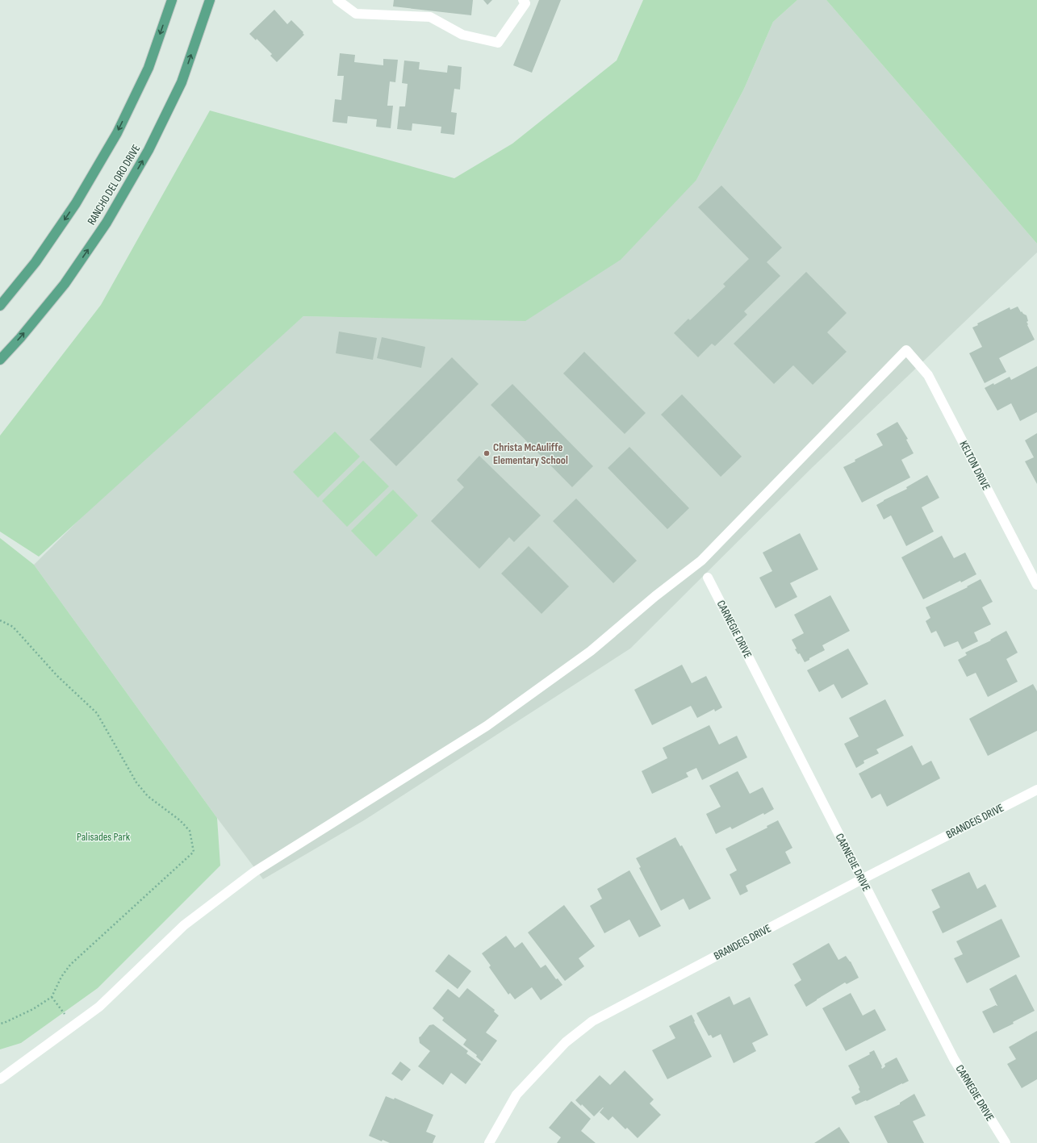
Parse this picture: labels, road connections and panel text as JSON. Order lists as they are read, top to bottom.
{
  "streets": {
    "main road": ["RANCHO DEL ORO DRIVE"],
    "street": ["KELTON DRIVE", "CARNEGIE DRIVE", "BRANDEIS DRIVE"]
  },
  "crossings": [
    ["CARNEGIE DRIVE", "BRANDEIS DRIVE"]
  ],
  "parks": ["Palisades Park"],
  "places": ["Christa McAuliffe Elementary School"]
}
